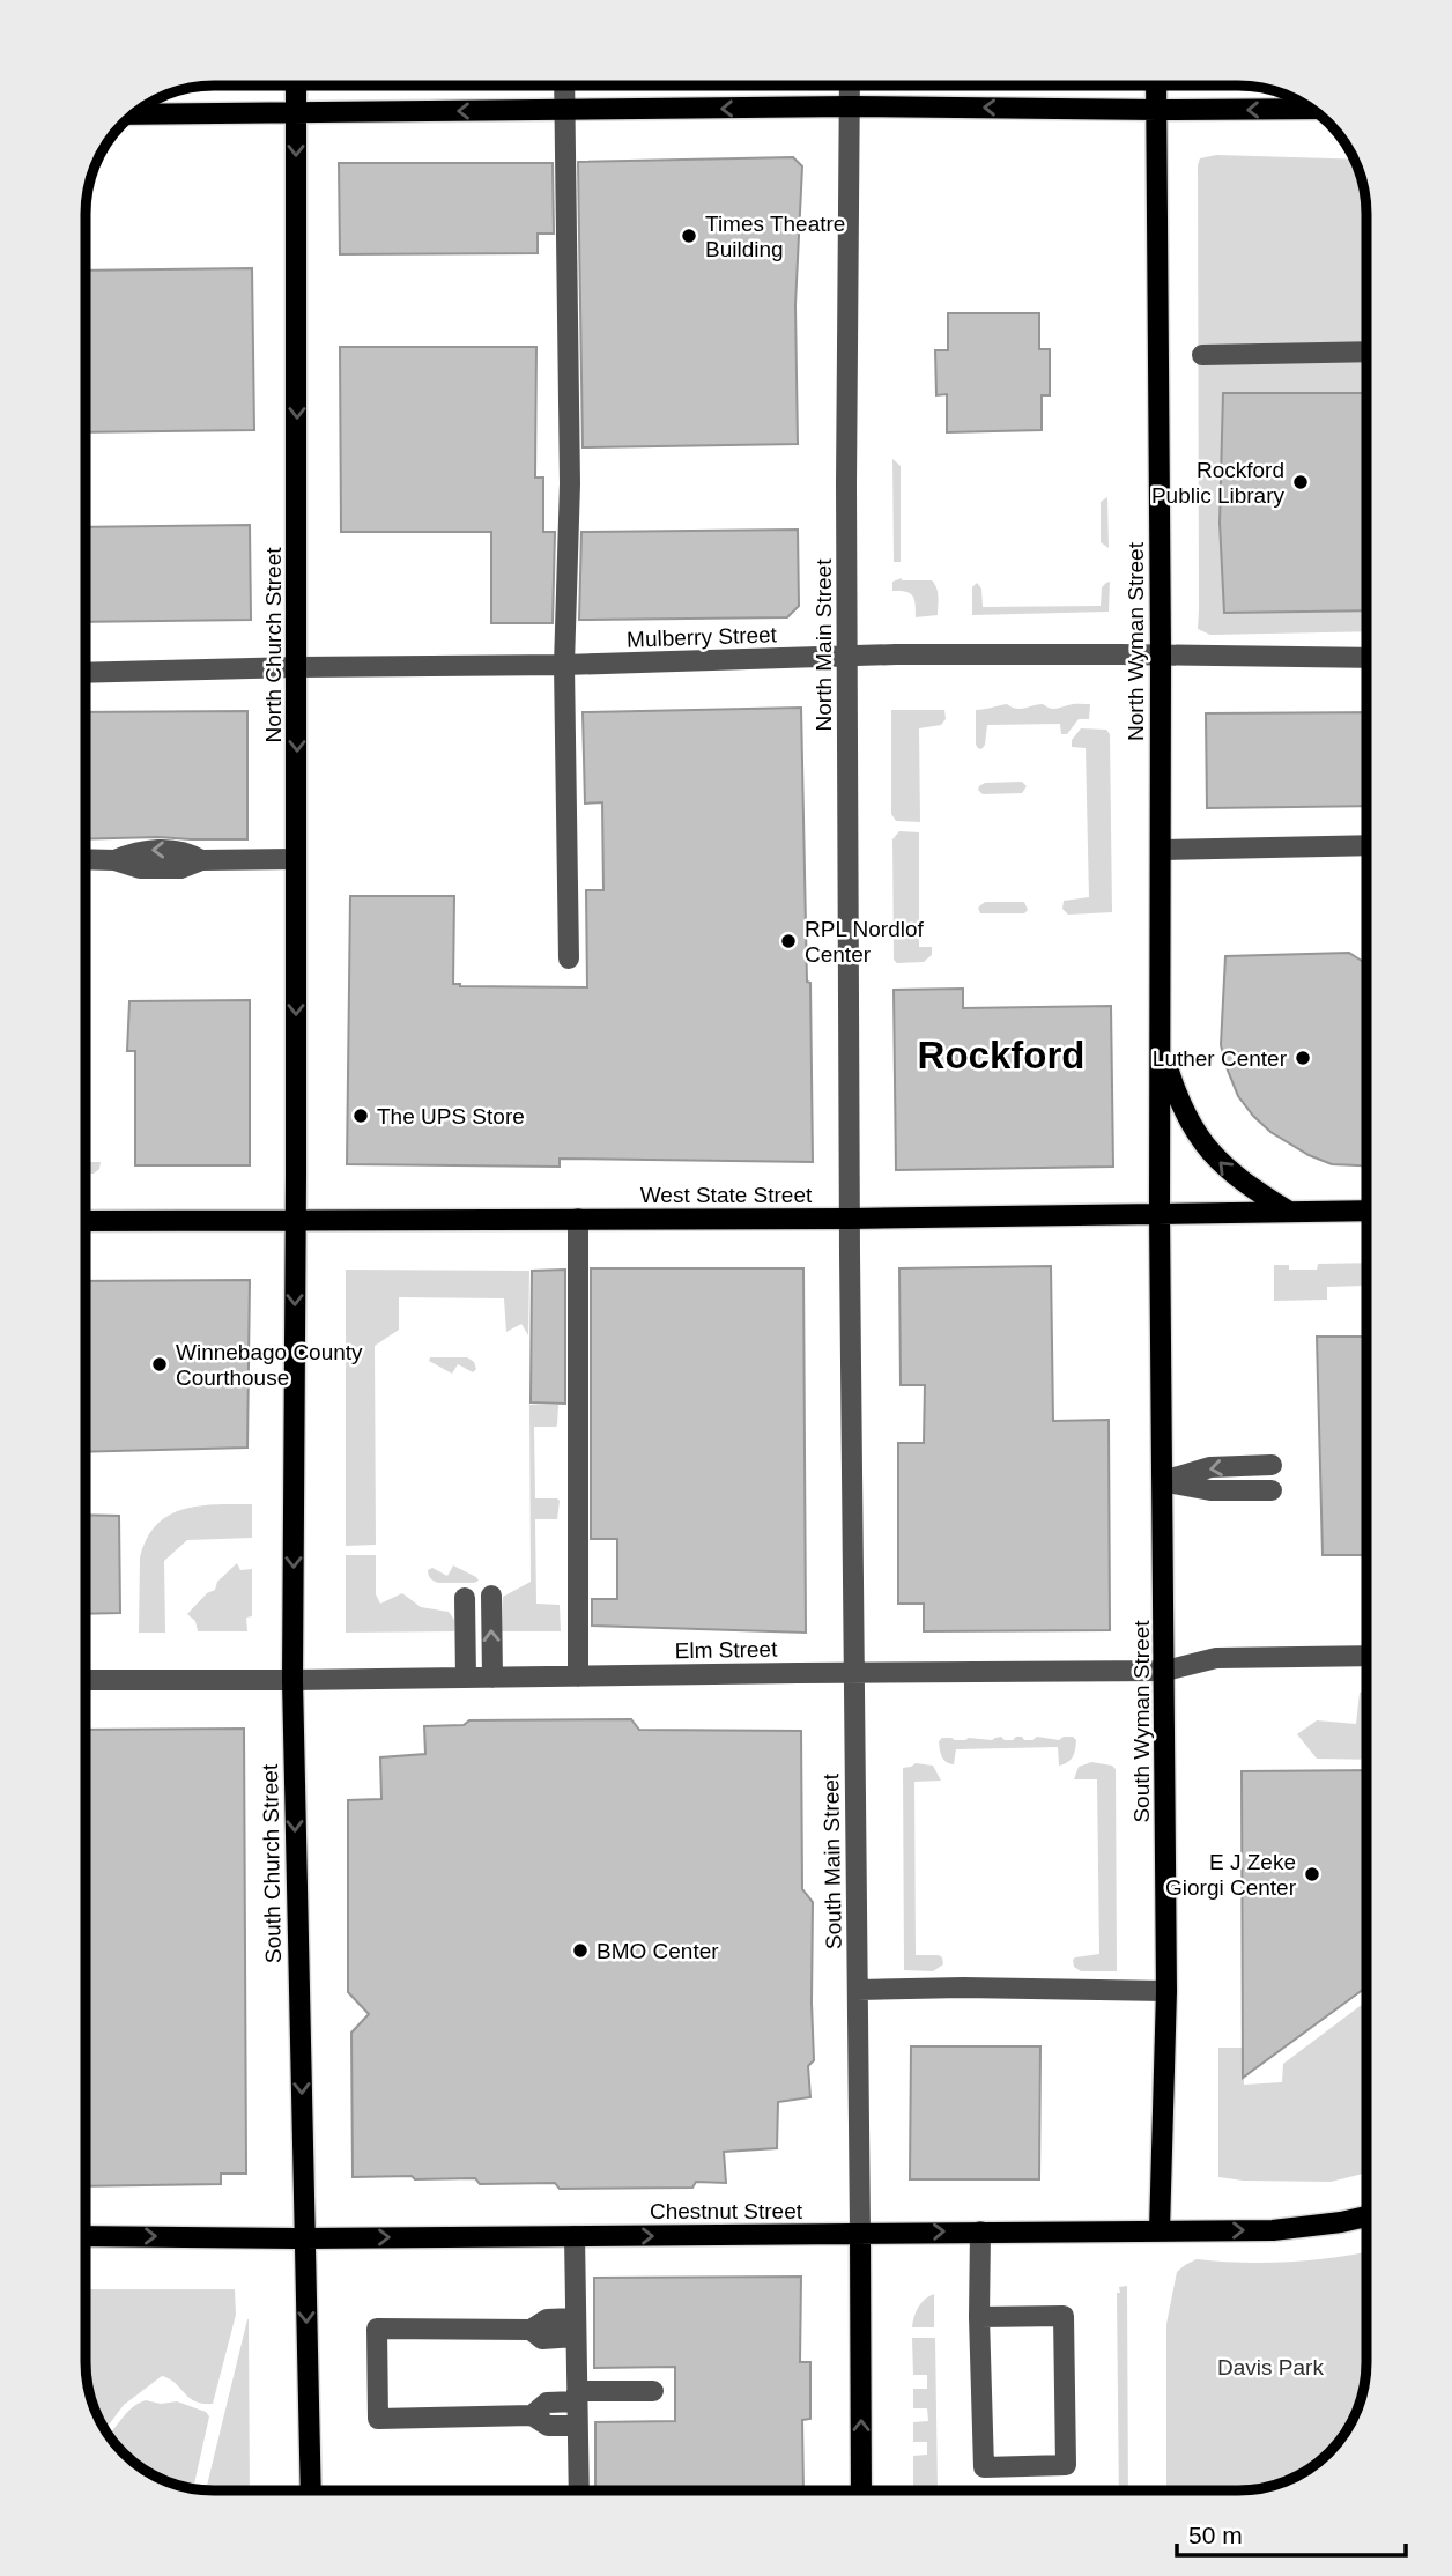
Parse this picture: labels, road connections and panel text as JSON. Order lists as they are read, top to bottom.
{
  "streets": {
    "main road": [
      "North Wyman Street",
      "North Church Street",
      "West State Street",
      "South Wyman Street",
      "South Main Street",
      "South Church Street",
      "Chestnut Street"
    ],
    "street": ["Mulberry Street", "North Main Street", "Elm Street"]
  },
  "crossings": [
    ["Mulberry Street", "North Wyman Street"],
    ["Mulberry Street", "North Church Street"],
    ["Mulberry Street", "North Main Street"],
    ["North Wyman Street", "West State Street"],
    ["North Wyman Street", "South Wyman Street"],
    ["North Church Street", "West State Street"],
    ["North Church Street", "South Church Street"],
    ["North Main Street", "West State Street"],
    ["North Main Street", "South Main Street"],
    ["West State Street", "South Wyman Street"],
    ["West State Street", "South Main Street"],
    ["West State Street", "South Church Street"],
    ["Elm Street", "South Wyman Street"],
    ["Elm Street", "South Main Street"],
    ["Elm Street", "South Church Street"],
    ["South Wyman Street", "Chestnut Street"],
    ["South Main Street", "Chestnut Street"],
    ["South Church Street", "Chestnut Street"]
  ],
  "one_way": ["North Church Street", "South Church Street", "Chestnut Street"],
  "districts": ["Rockford"],
  "parks": ["Davis Park"],
  "places": [
    "Times Theatre Building",
    "Rockford Public Library",
    "RPL Nordlof Center",
    "Luther Center",
    "The UPS Store",
    "Winnebago County Courthouse",
    "E J Zeke Giorgi Center",
    "BMO Center"
  ],
  "scale_bar": "50 m"
}
